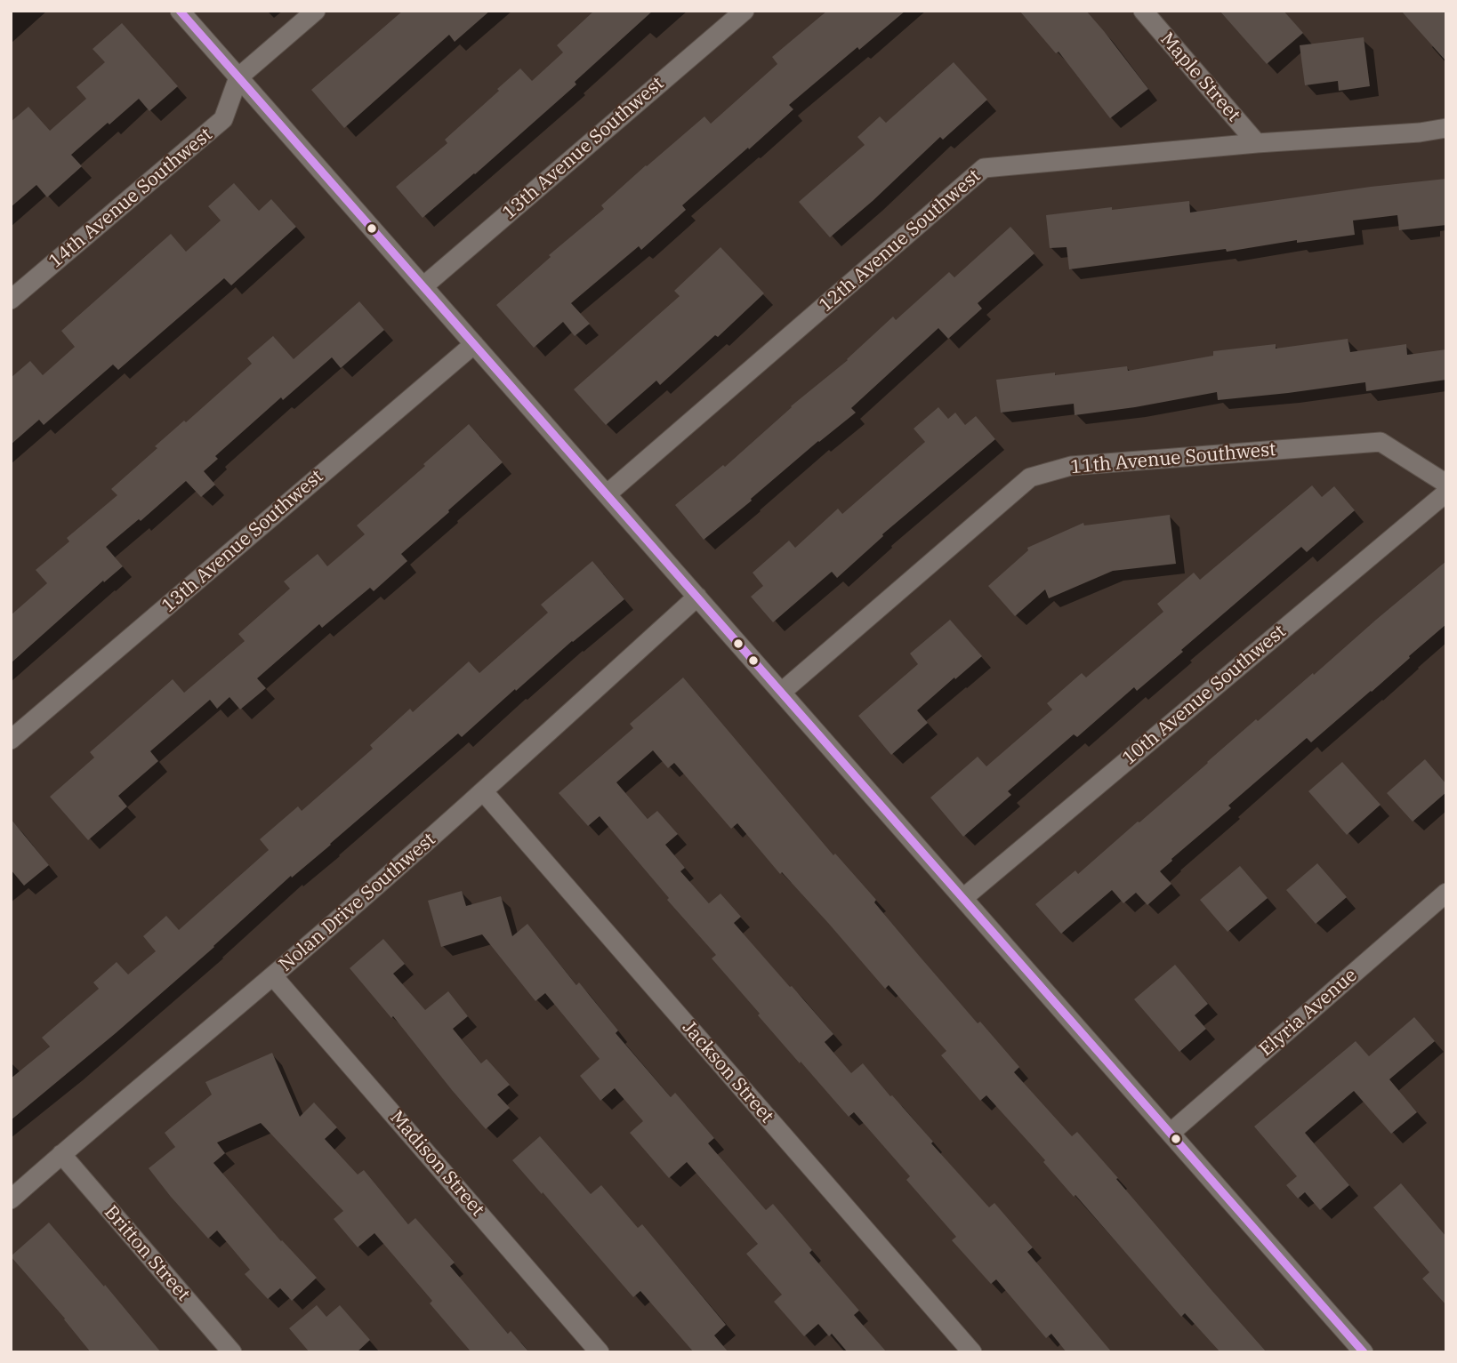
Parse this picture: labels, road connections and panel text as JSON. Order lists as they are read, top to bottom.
{
  "streets": {
    "street": [
      "Maple Street",
      "13th Avenue Southwest",
      "14th Avenue Southwest",
      "12th Avenue Southwest",
      "11th Avenue Southwest",
      "10th Avenue Southwest",
      "Nolan Drive Southwest",
      "Elyria Avenue",
      "Jackson Street",
      "Madison Street",
      "Britton Street"
    ]
  },
  "crossings": [
    ["Maple Street", "12th Avenue Southwest"],
    ["Nolan Drive Southwest", "Jackson Street"],
    ["Nolan Drive Southwest", "Madison Street"],
    ["Nolan Drive Southwest", "Britton Street"]
  ]
}
